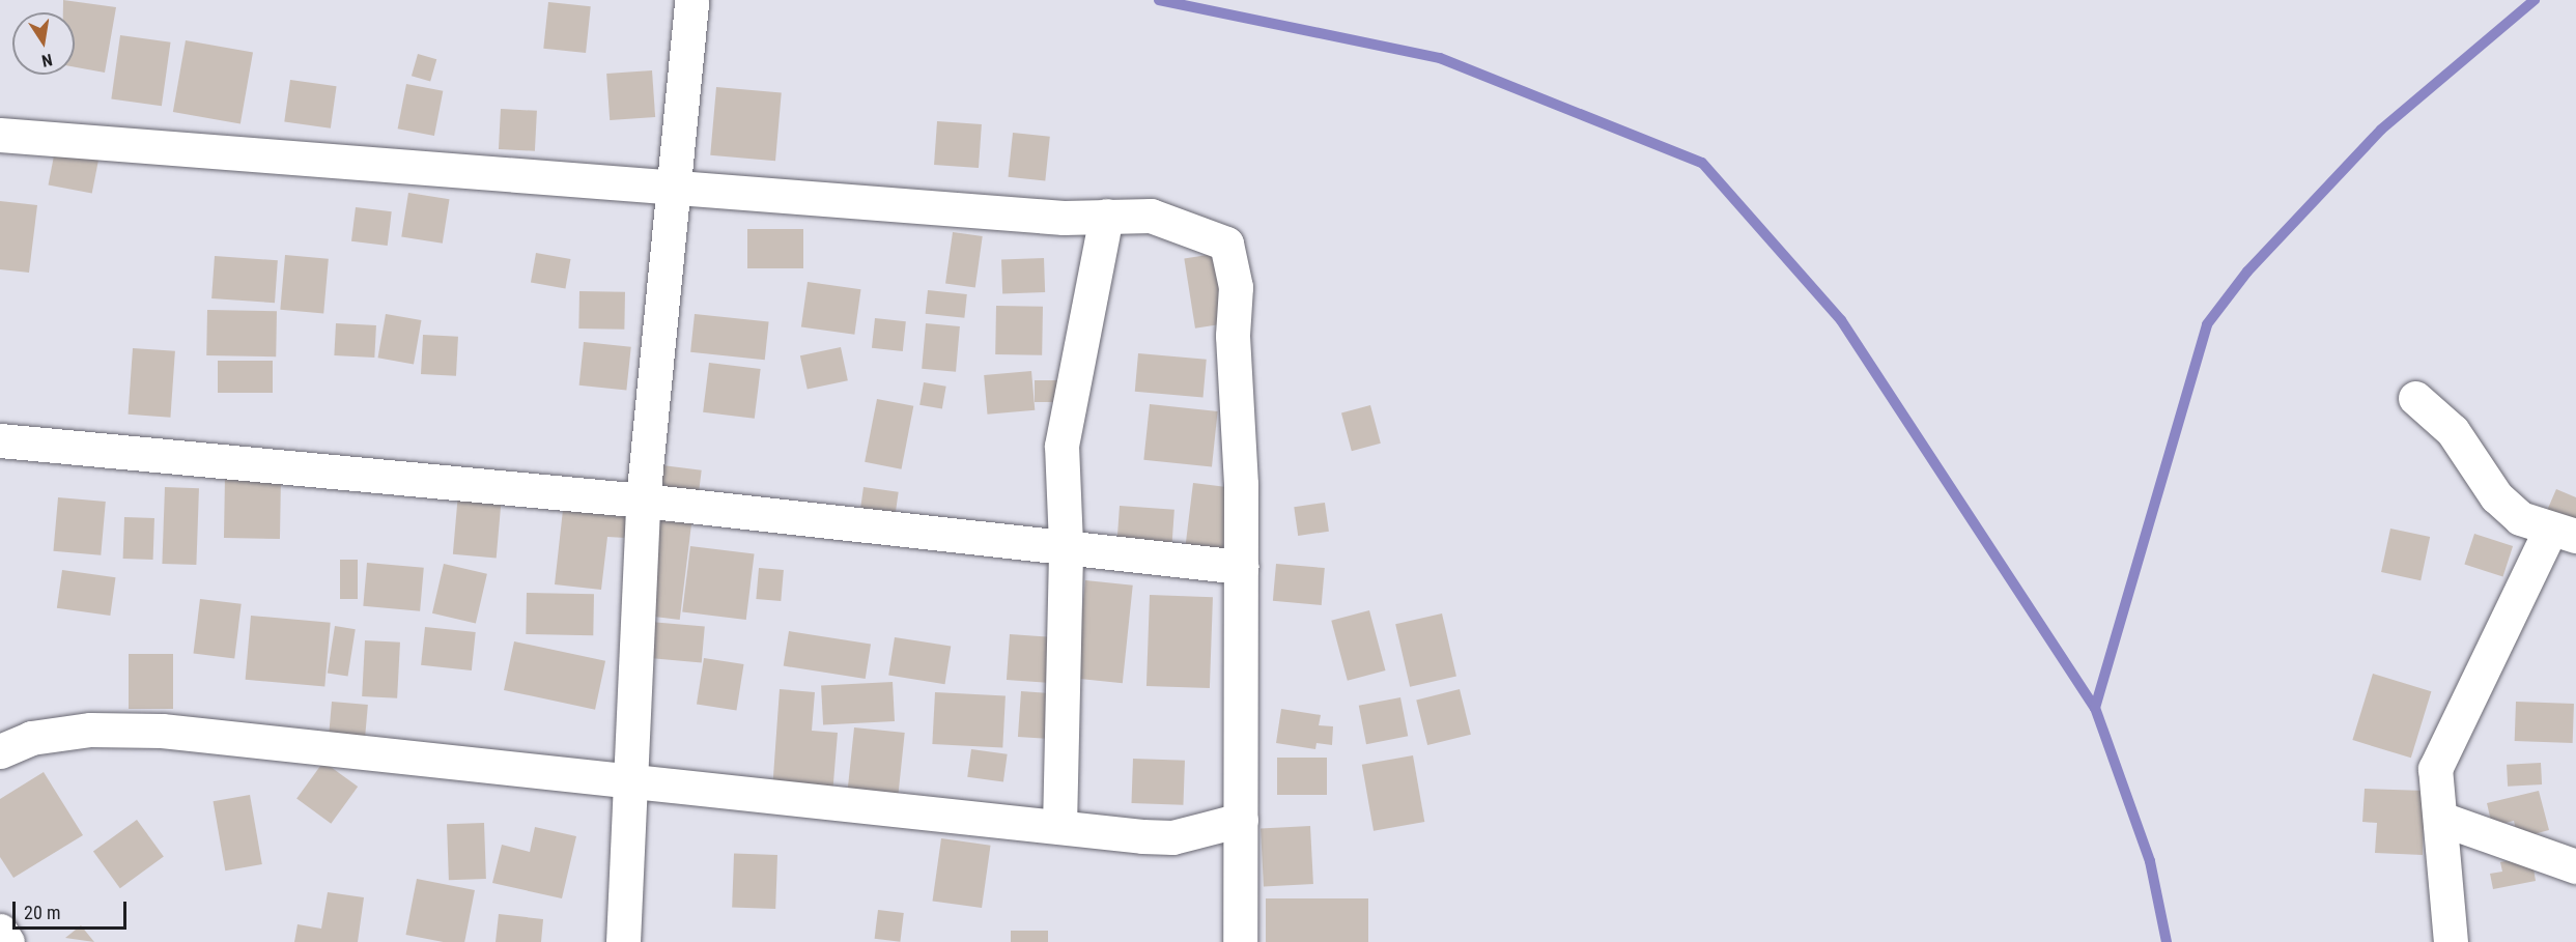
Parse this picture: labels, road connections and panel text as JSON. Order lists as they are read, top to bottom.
{
  "scale_bar": "20 m",
  "north": "bottom"
}
